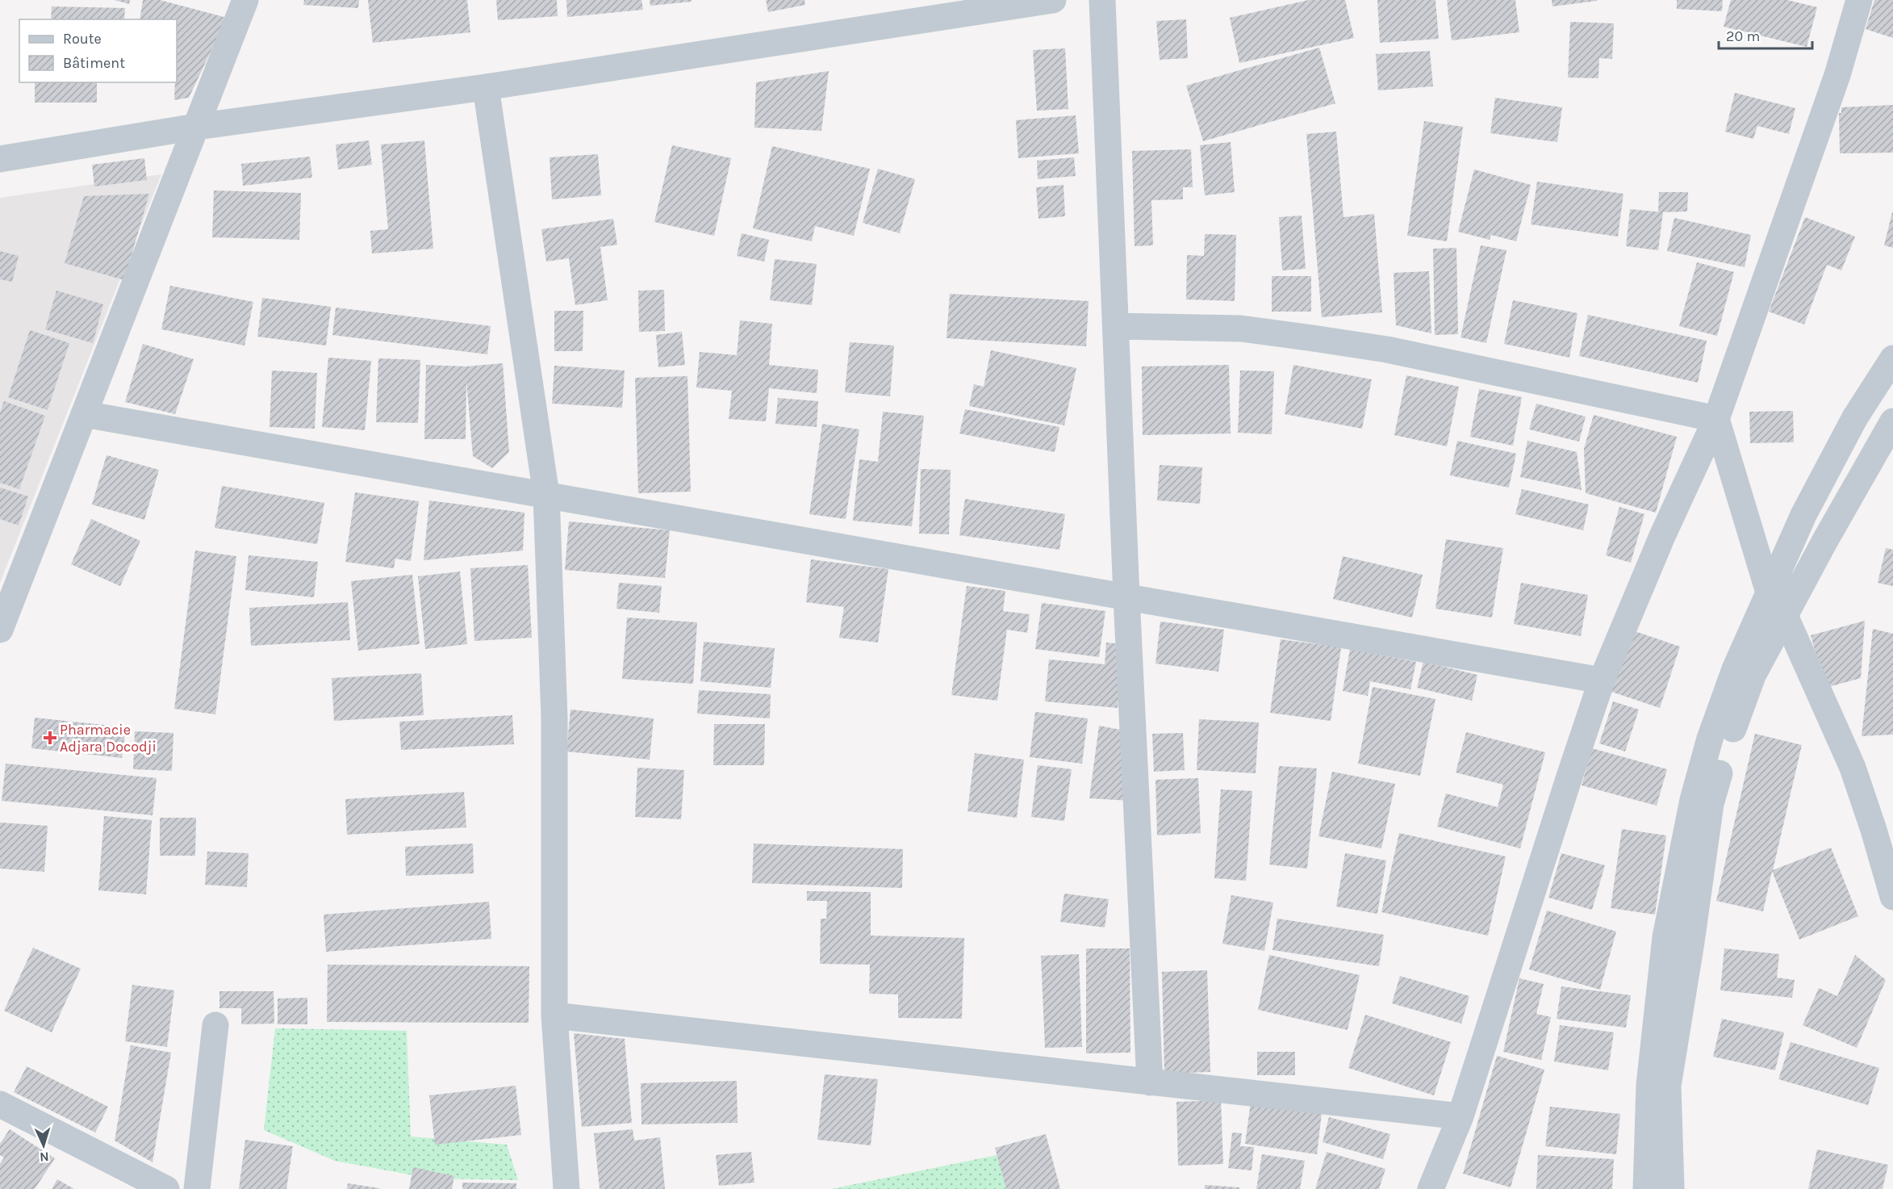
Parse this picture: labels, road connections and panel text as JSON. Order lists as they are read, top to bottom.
{
  "places": {
    "health": ["Pharmacie Adjara Docodji"]
  },
  "legend": ["Route", "Bâtiment"],
  "scale_bar": "20 m",
  "north": "bottom"
}
